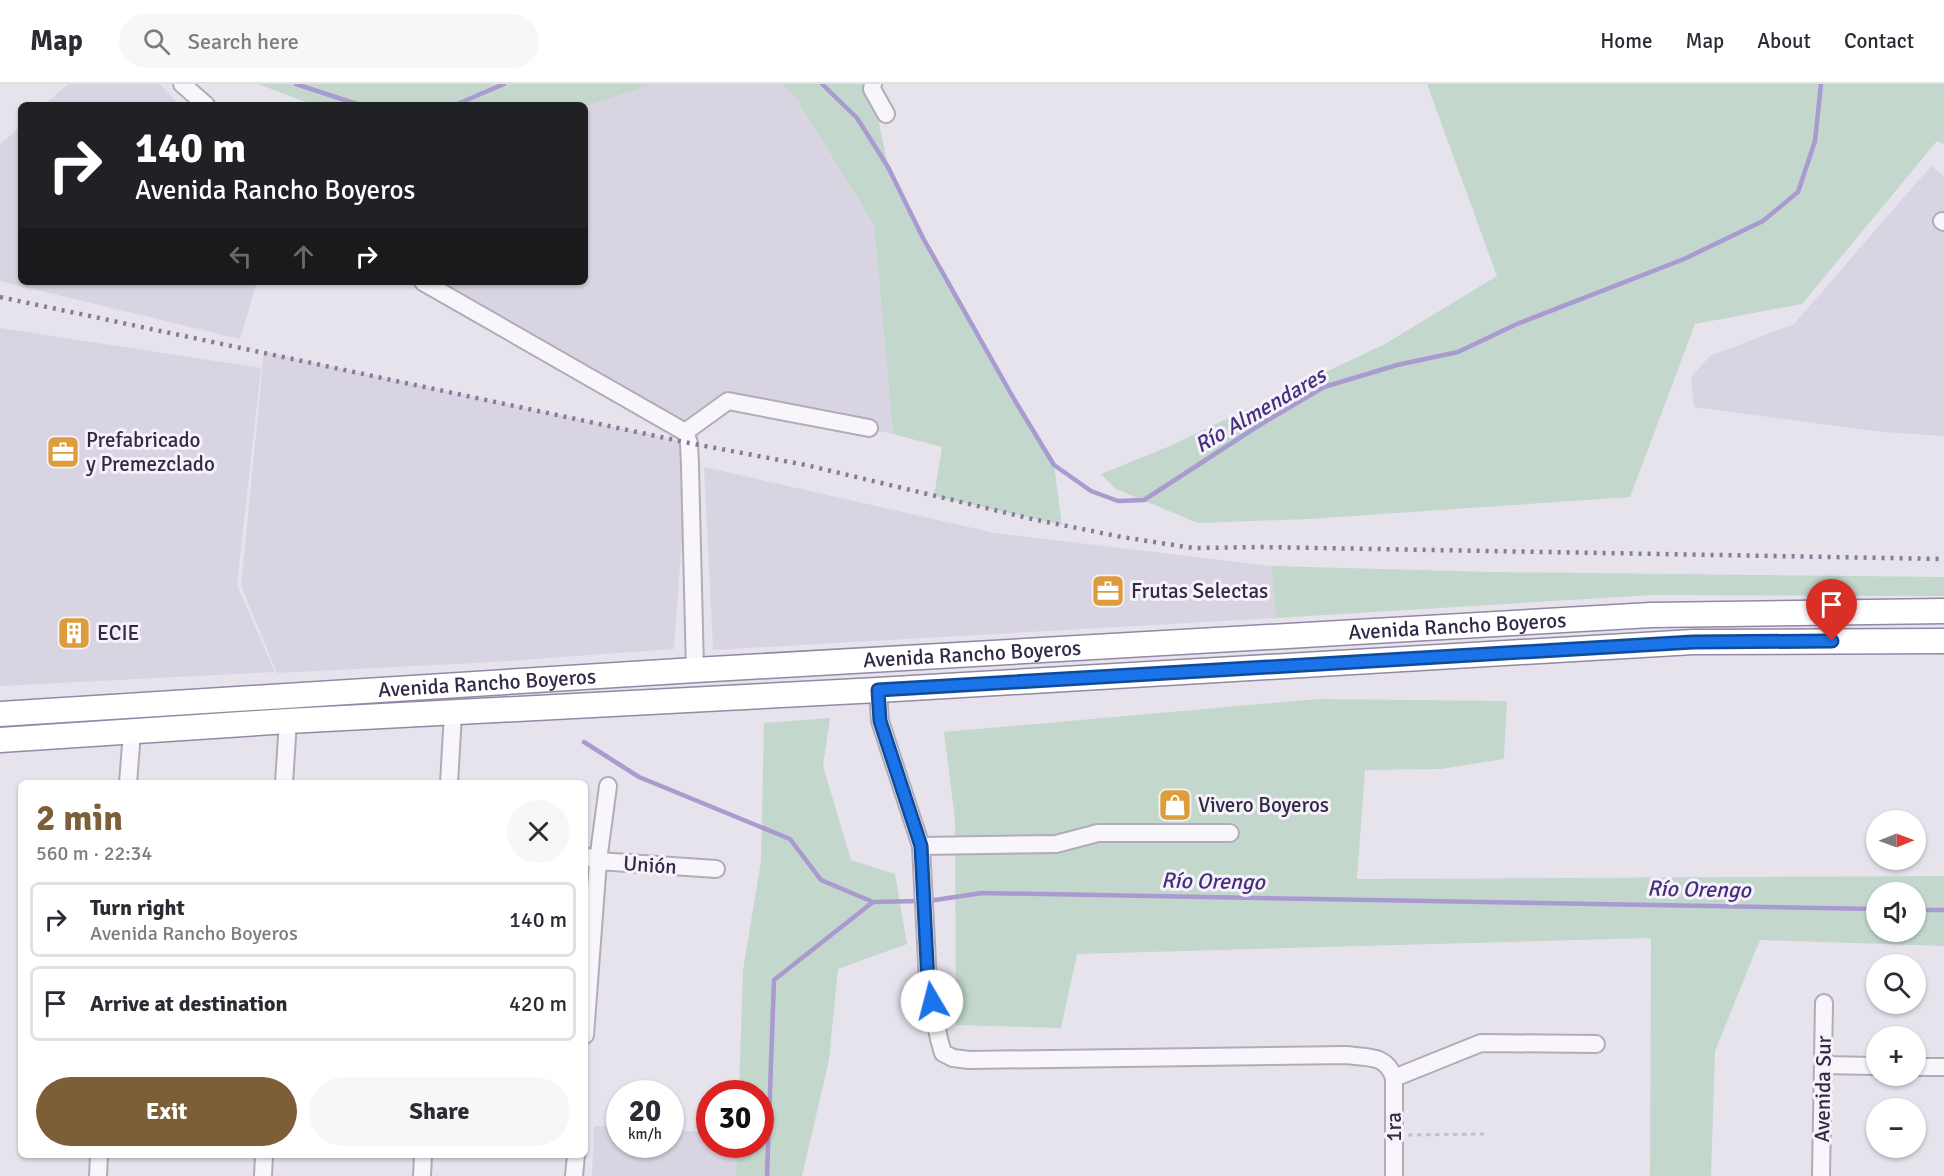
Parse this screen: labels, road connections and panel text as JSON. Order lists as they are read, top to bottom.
{
  "streets": {
    "highway": ["Avenida Rancho Boyeros"],
    "street": ["Unión", "Avenida Sur", "1ra"]
  },
  "water": ["Río Almendares", "Río Orengo"],
  "places": {
    "office": ["Prefabricado y Premezclado", "Frutas Selectas"],
    "building": ["ECIE"],
    "shop": ["Vivero Boyeros"]
  },
  "north": "right",
  "page": {
    "header": "Map",
    "search": "Search here",
    "nav": [
      "Home",
      "Map",
      "About",
      "Contact"
    ],
    "turn": ["140 m", "Avenida Rancho Boyeros"],
    "heading": ["2 min", "560 m · 22:34"],
    "map_buttons": ["+", "−"],
    "list": [
      {
        "name": "Turn right",
        "note": "Avenida Rancho Boyeros",
        "value": "140 m"
      },
      {
        "name": "Arrive at destination",
        "value": "420 m"
      }
    ],
    "buttons": ["Exit", "Share"],
    "speed": "20 km/h",
    "limit": "30"
  }
}
